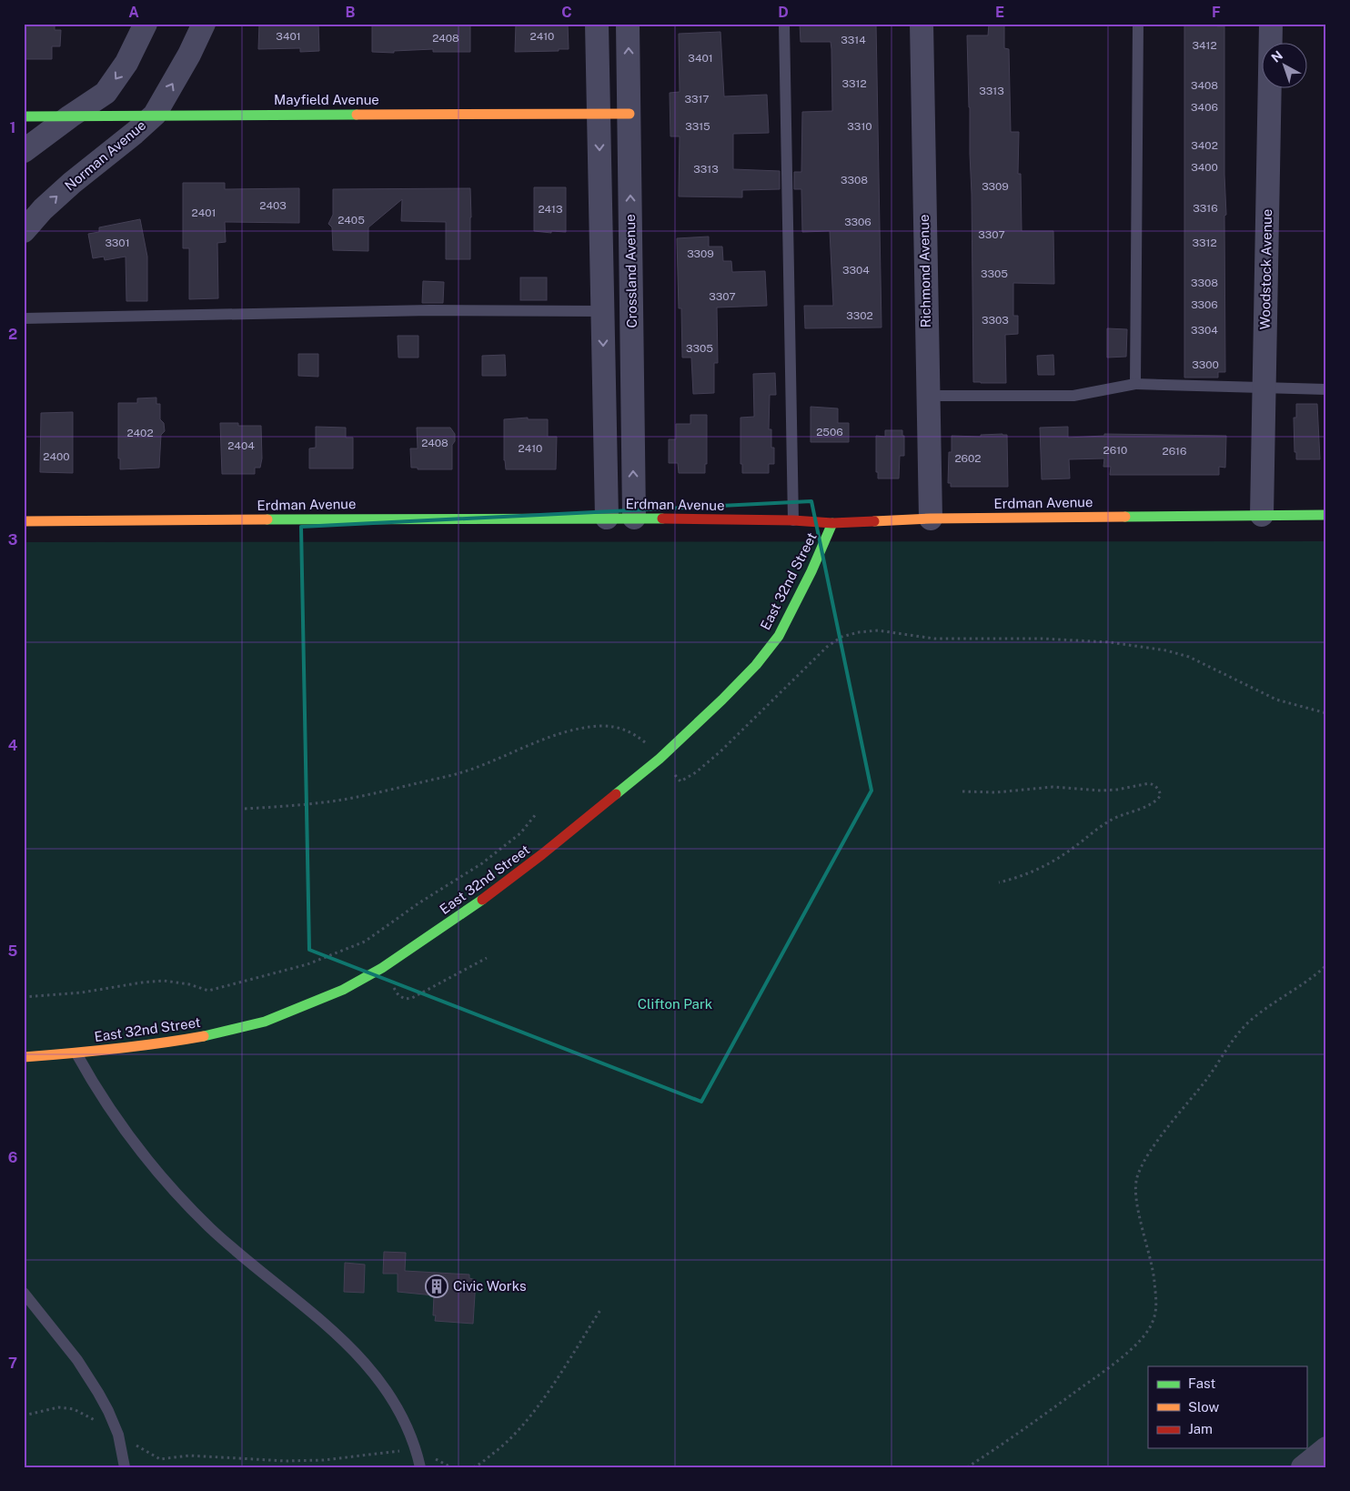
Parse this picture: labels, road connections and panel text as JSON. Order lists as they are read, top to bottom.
{
  "streets": {
    "street": [
      "Mayfield Avenue",
      "Norman Avenue",
      "Woodstock Avenue",
      "Crossland Avenue",
      "Richmond Avenue",
      "Erdman Avenue",
      "East 32nd Street"
    ]
  },
  "crossings": [
    ["Mayfield Avenue", "Norman Avenue"],
    ["Mayfield Avenue", "Crossland Avenue"],
    ["Woodstock Avenue", "Erdman Avenue"],
    ["Crossland Avenue", "Erdman Avenue"],
    ["Richmond Avenue", "Erdman Avenue"],
    ["Erdman Avenue", "East 32nd Street"]
  ],
  "parks": ["Clifton Park"],
  "places": {
    "building": ["Civic Works"]
  },
  "house_numbers": [
    "3401",
    "2410",
    "2408",
    "3314",
    "3412",
    "3401",
    "3312",
    "3408",
    "3313",
    "3317",
    "3406",
    "3315",
    "3310",
    "3402",
    "3400",
    "3313",
    "3308",
    "3309",
    "2403",
    "3316",
    "2413",
    "2401",
    "2405",
    "3306",
    "3307",
    "3301",
    "3312",
    "3309",
    "3304",
    "3305",
    "3308",
    "3307",
    "3306",
    "3302",
    "3303",
    "3304",
    "3305",
    "3300",
    "2506",
    "2402",
    "2408",
    "2404",
    "2410",
    "2610",
    "2616",
    "2400",
    "2602"
  ],
  "legend": ["Fast", "Slow", "Jam"],
  "north": "top left",
  "grid": {
    "columns": [
      "A",
      "B",
      "C",
      "D",
      "E",
      "F"
    ],
    "rows": [
      "1",
      "2",
      "3",
      "4",
      "5",
      "6",
      "7"
    ]
  }
}
